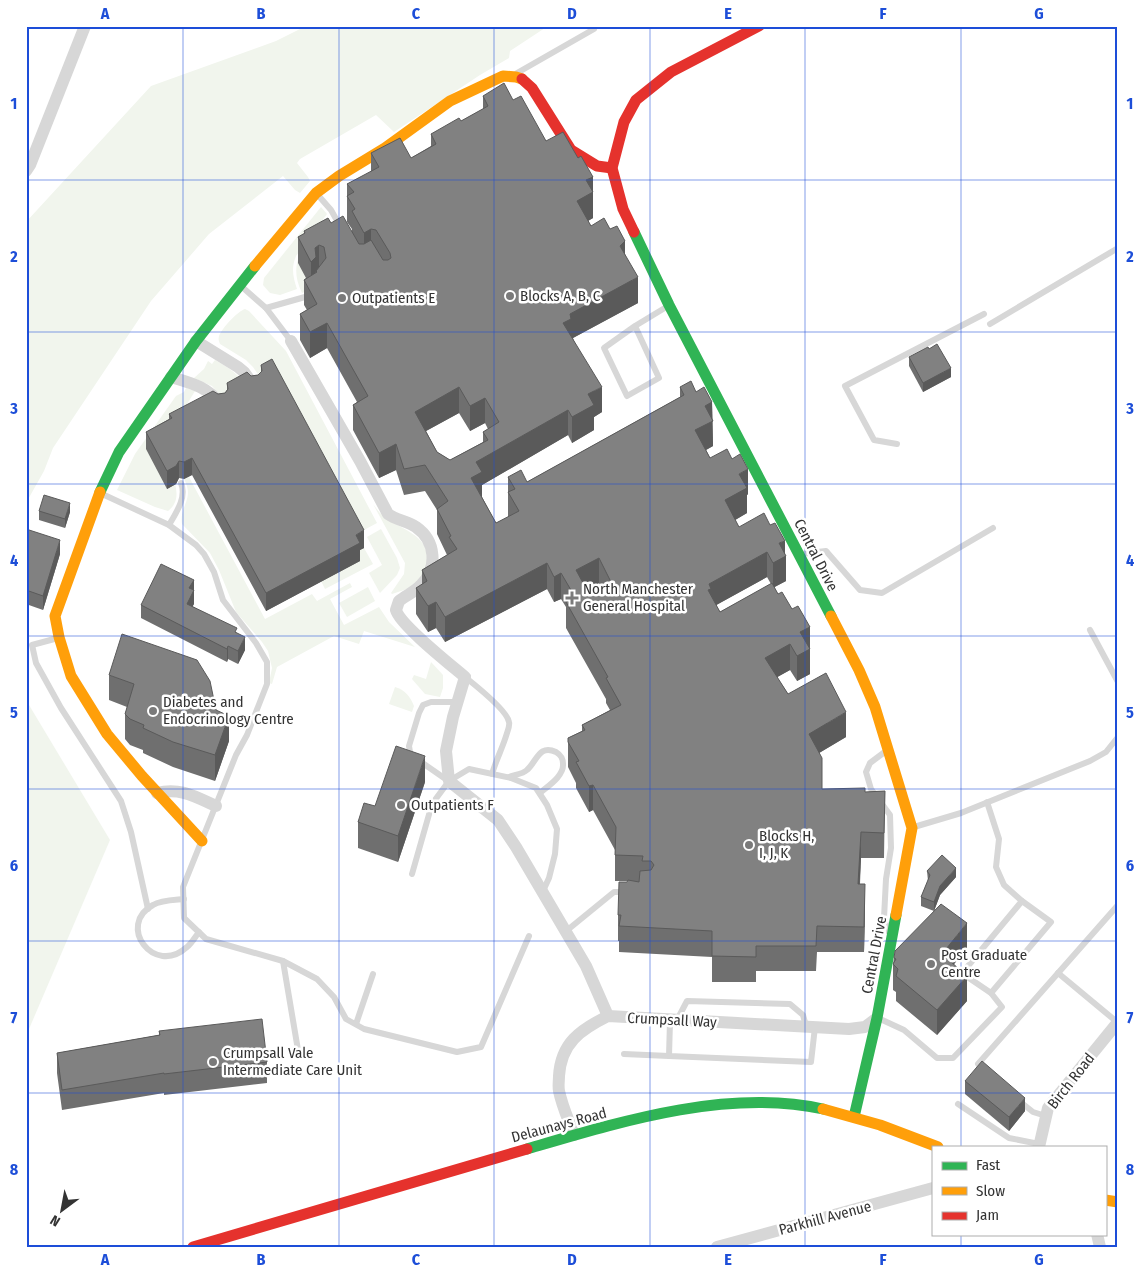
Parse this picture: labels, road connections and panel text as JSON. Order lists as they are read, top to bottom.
{
  "streets": {
    "street": [
      "Central Drive",
      "Crumpsall Way",
      "Birch Road",
      "Delaunays Road",
      "Parkhill Avenue"
    ]
  },
  "crossings": [
    ["Central Drive", "Crumpsall Way"],
    ["Central Drive", "Delaunays Road"],
    ["Crumpsall Way", "Delaunays Road"]
  ],
  "places": {
    "other": [
      "Blocks A, B, C",
      "Outpatients E",
      "Diabetes and Endocrinology Centre",
      "Outpatients F",
      "Blocks H, I, J, K",
      "Post Graduate Centre",
      "Crumpsall Vale Intermediate Care Unit"
    ],
    "health": ["North Manchester General Hospital"]
  },
  "legend": ["Fast", "Slow", "Jam"],
  "north": "bottom left",
  "grid": {
    "columns": [
      "A",
      "B",
      "C",
      "D",
      "E",
      "F",
      "G"
    ],
    "rows": [
      "1",
      "2",
      "3",
      "4",
      "5",
      "6",
      "7",
      "8"
    ]
  }
}
